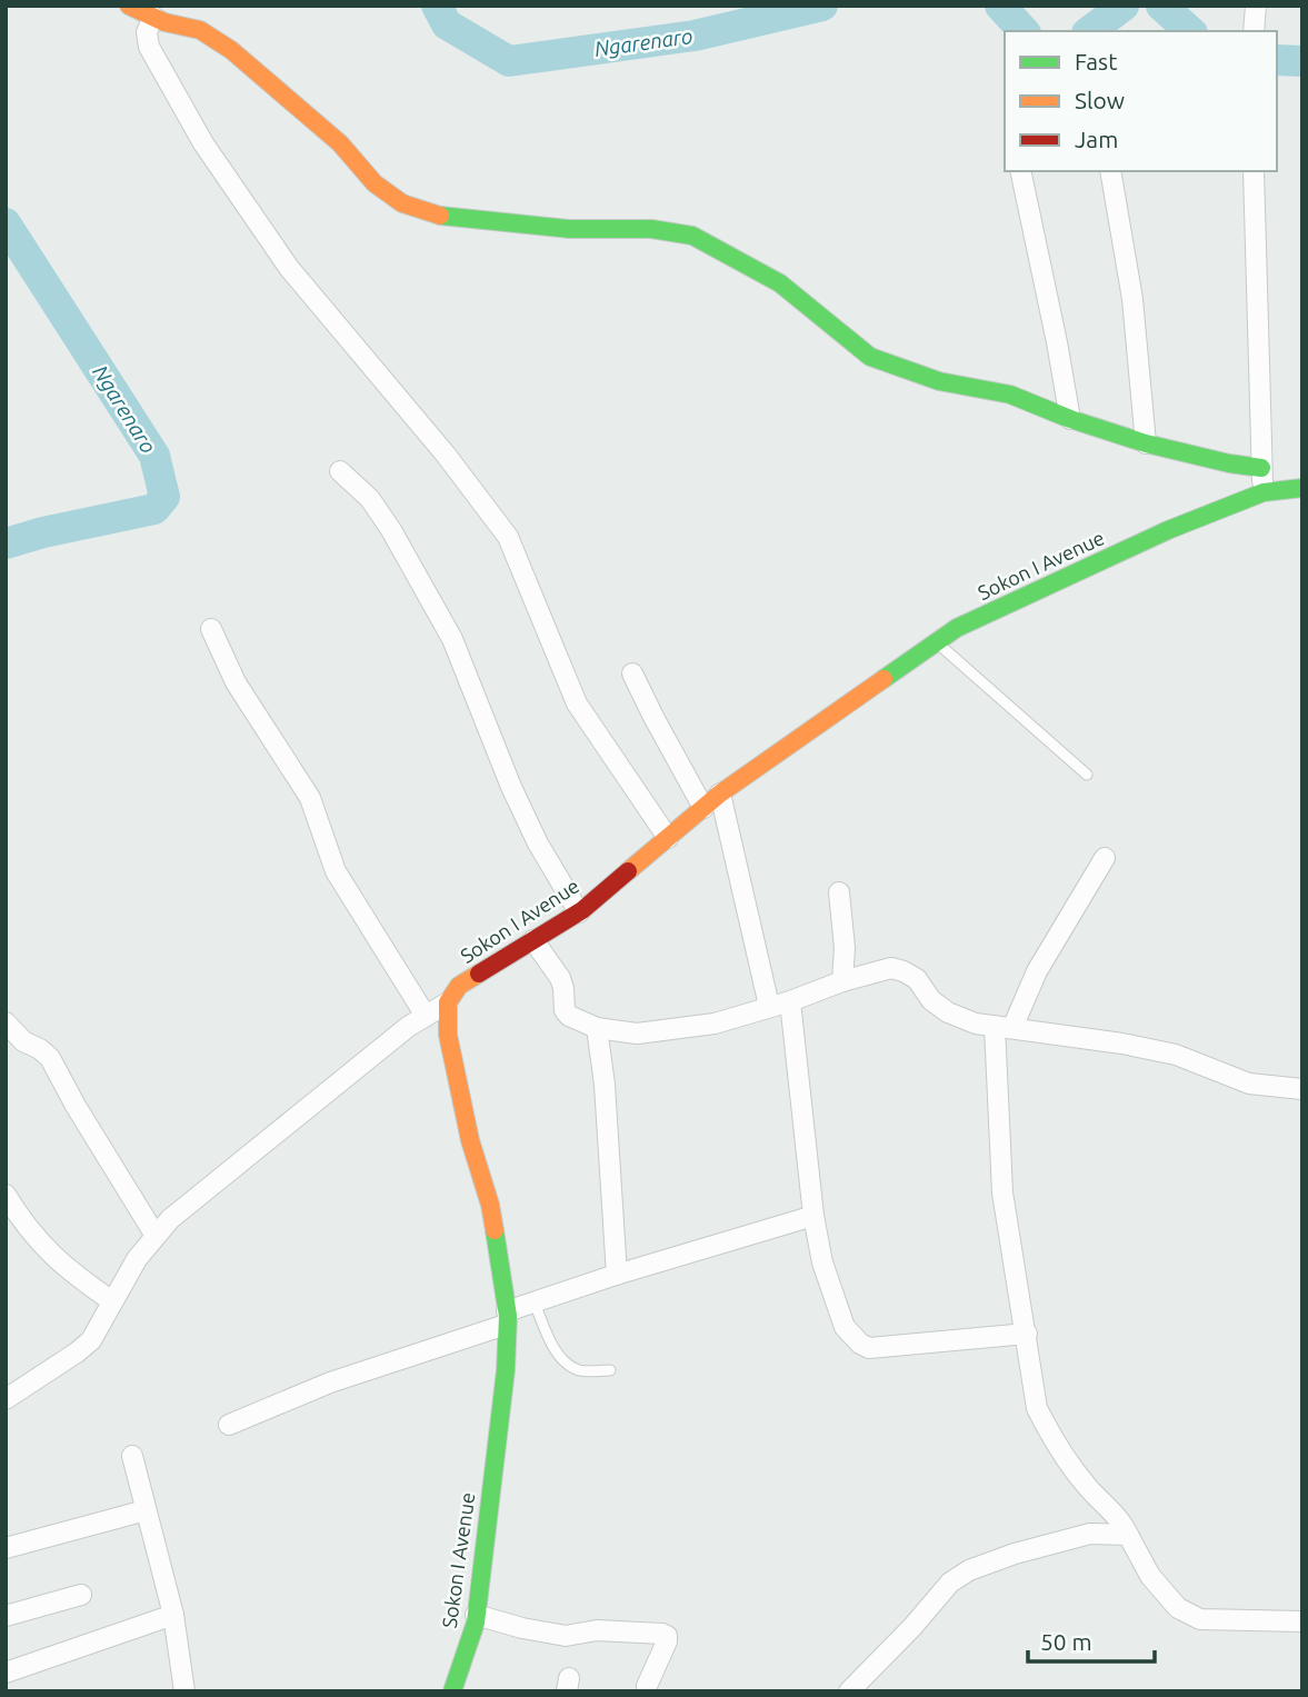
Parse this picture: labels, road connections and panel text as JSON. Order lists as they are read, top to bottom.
{
  "streets": {
    "street": ["Sokon I Avenue"]
  },
  "water": ["Ngarenaro"],
  "legend": ["Fast", "Slow", "Jam"],
  "scale_bar": "50 m"
}
